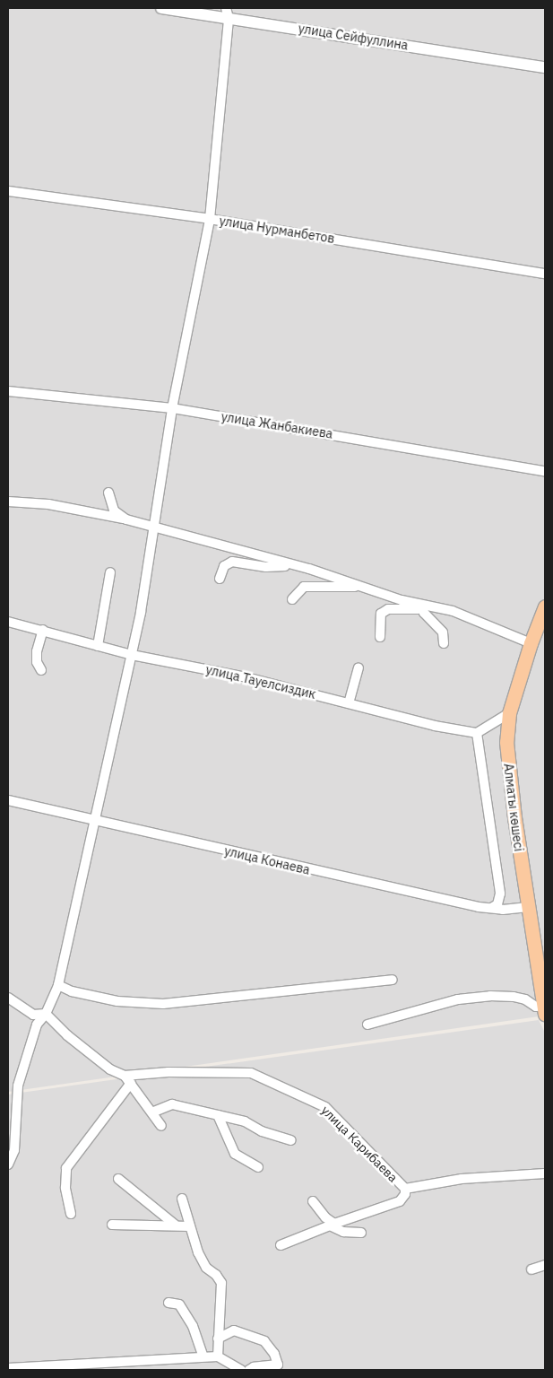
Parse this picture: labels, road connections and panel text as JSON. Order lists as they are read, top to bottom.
{
  "streets": {
    "main road": ["Алматы көшесі"],
    "street": [
      "улица Сейфуллина",
      "улица Нурманбетов",
      "улица Жанбакиева",
      "улица Тауелсиздик",
      "улица Конаева",
      "улица Карибаева"
    ]
  },
  "crossings": [
    ["Алматы көшесі", "улица Конаева"]
  ]
}
